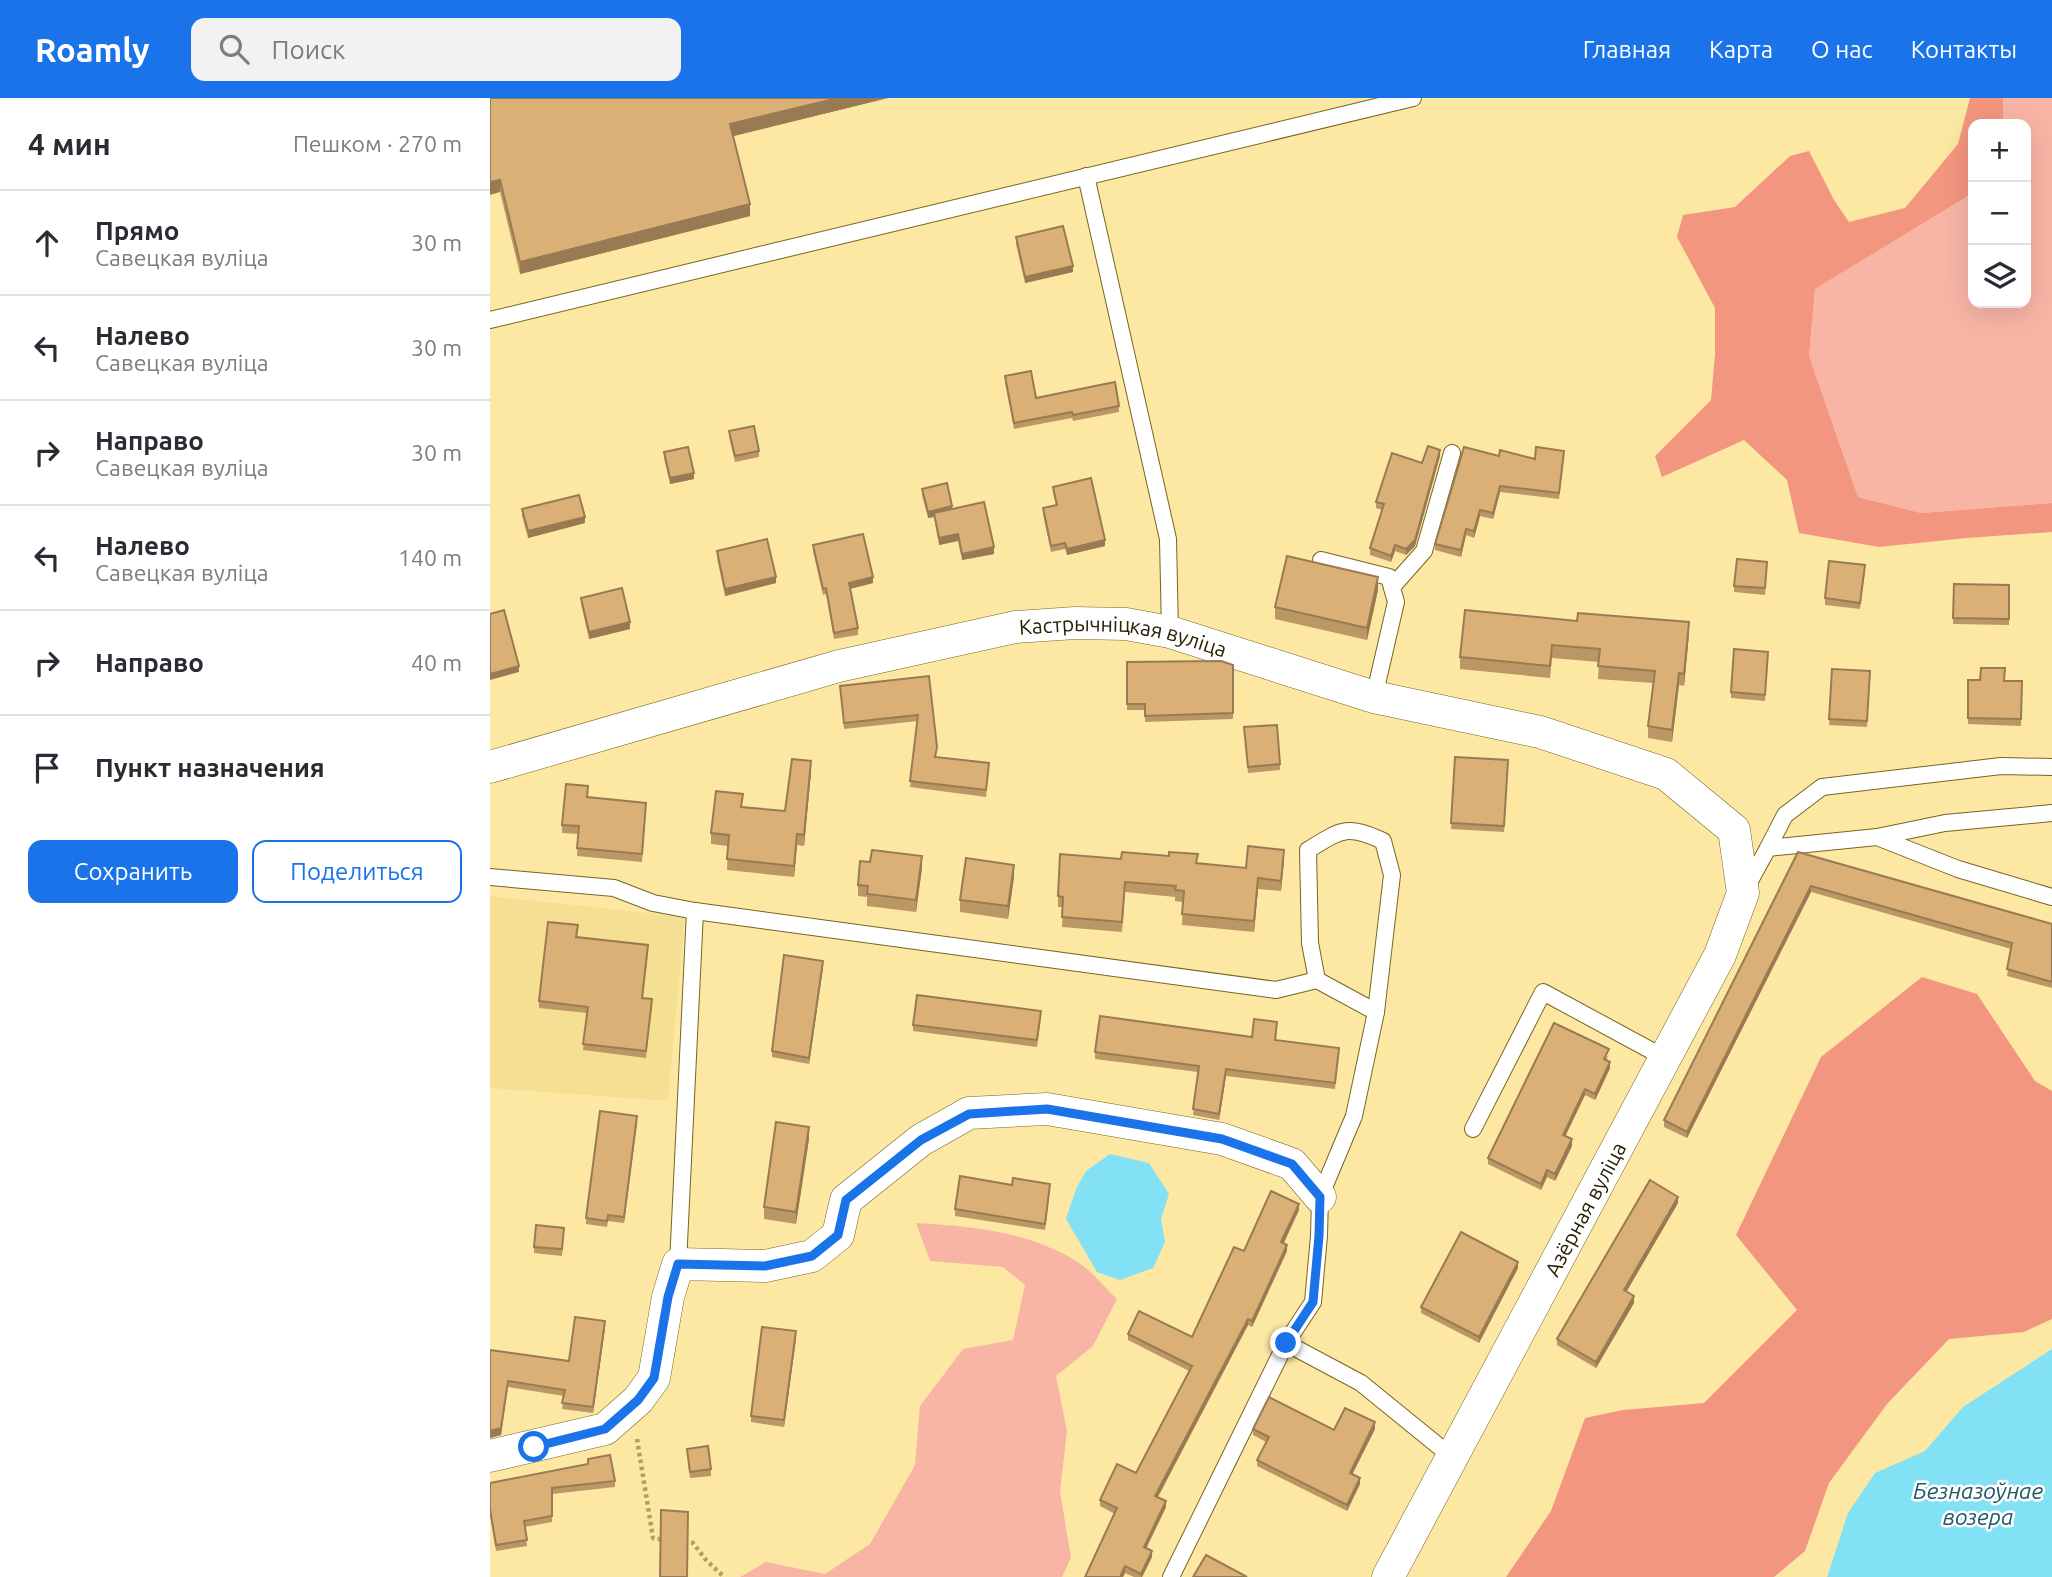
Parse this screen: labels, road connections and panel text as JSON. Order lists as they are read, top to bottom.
{
  "streets": {
    "street": ["Кастрычніцкая вуліца", "Азёрная вуліца"]
  },
  "crossings": [
    ["Кастрычніцкая вуліца", "Азёрная вуліца"]
  ],
  "water": ["Безназоўнае возера"],
  "page": {
    "header": "Roamly",
    "search": "Поиск",
    "nav": [
      "Главная",
      "Карта",
      "О нас",
      "Контакты"
    ],
    "heading": ["4 мин", "Пешком · 270 m"],
    "map_buttons": ["+", "−"],
    "list": [
      ["Прямо", "Савецкая вуліца", "30 m"],
      ["Налево", "Савецкая вуліца", "30 m"],
      ["Направо", "Савецкая вуліца", "30 m"],
      ["Налево", "Савецкая вуліца", "140 m"],
      ["Направо", "40 m"],
      "Пункт назначения"
    ],
    "buttons": ["Сохранить", "Поделиться"]
  }
}
